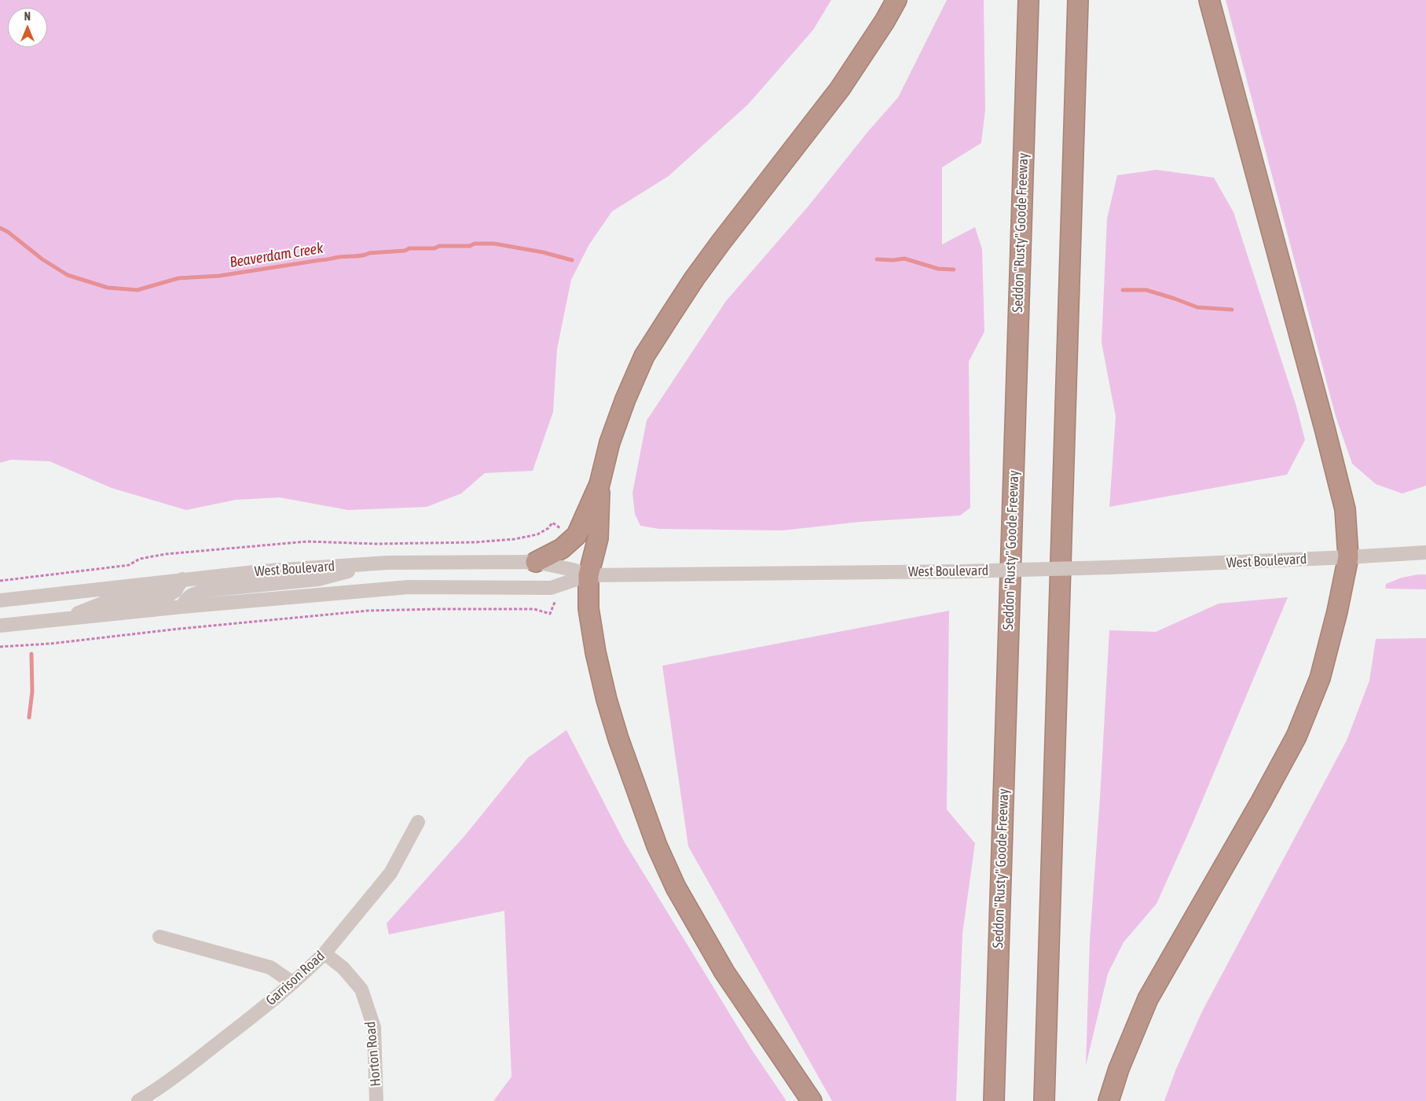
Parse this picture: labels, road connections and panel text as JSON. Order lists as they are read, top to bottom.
{
  "streets": {
    "highway": ["Seddon \"Rusty\" Goode Freeway"],
    "street": ["West Boulevard", "Garrison Road", "Horton Road"]
  },
  "crossings": [
    ["Garrison Road", "Horton Road"]
  ],
  "water": ["Beaverdam Creek"],
  "north": "top"
}
